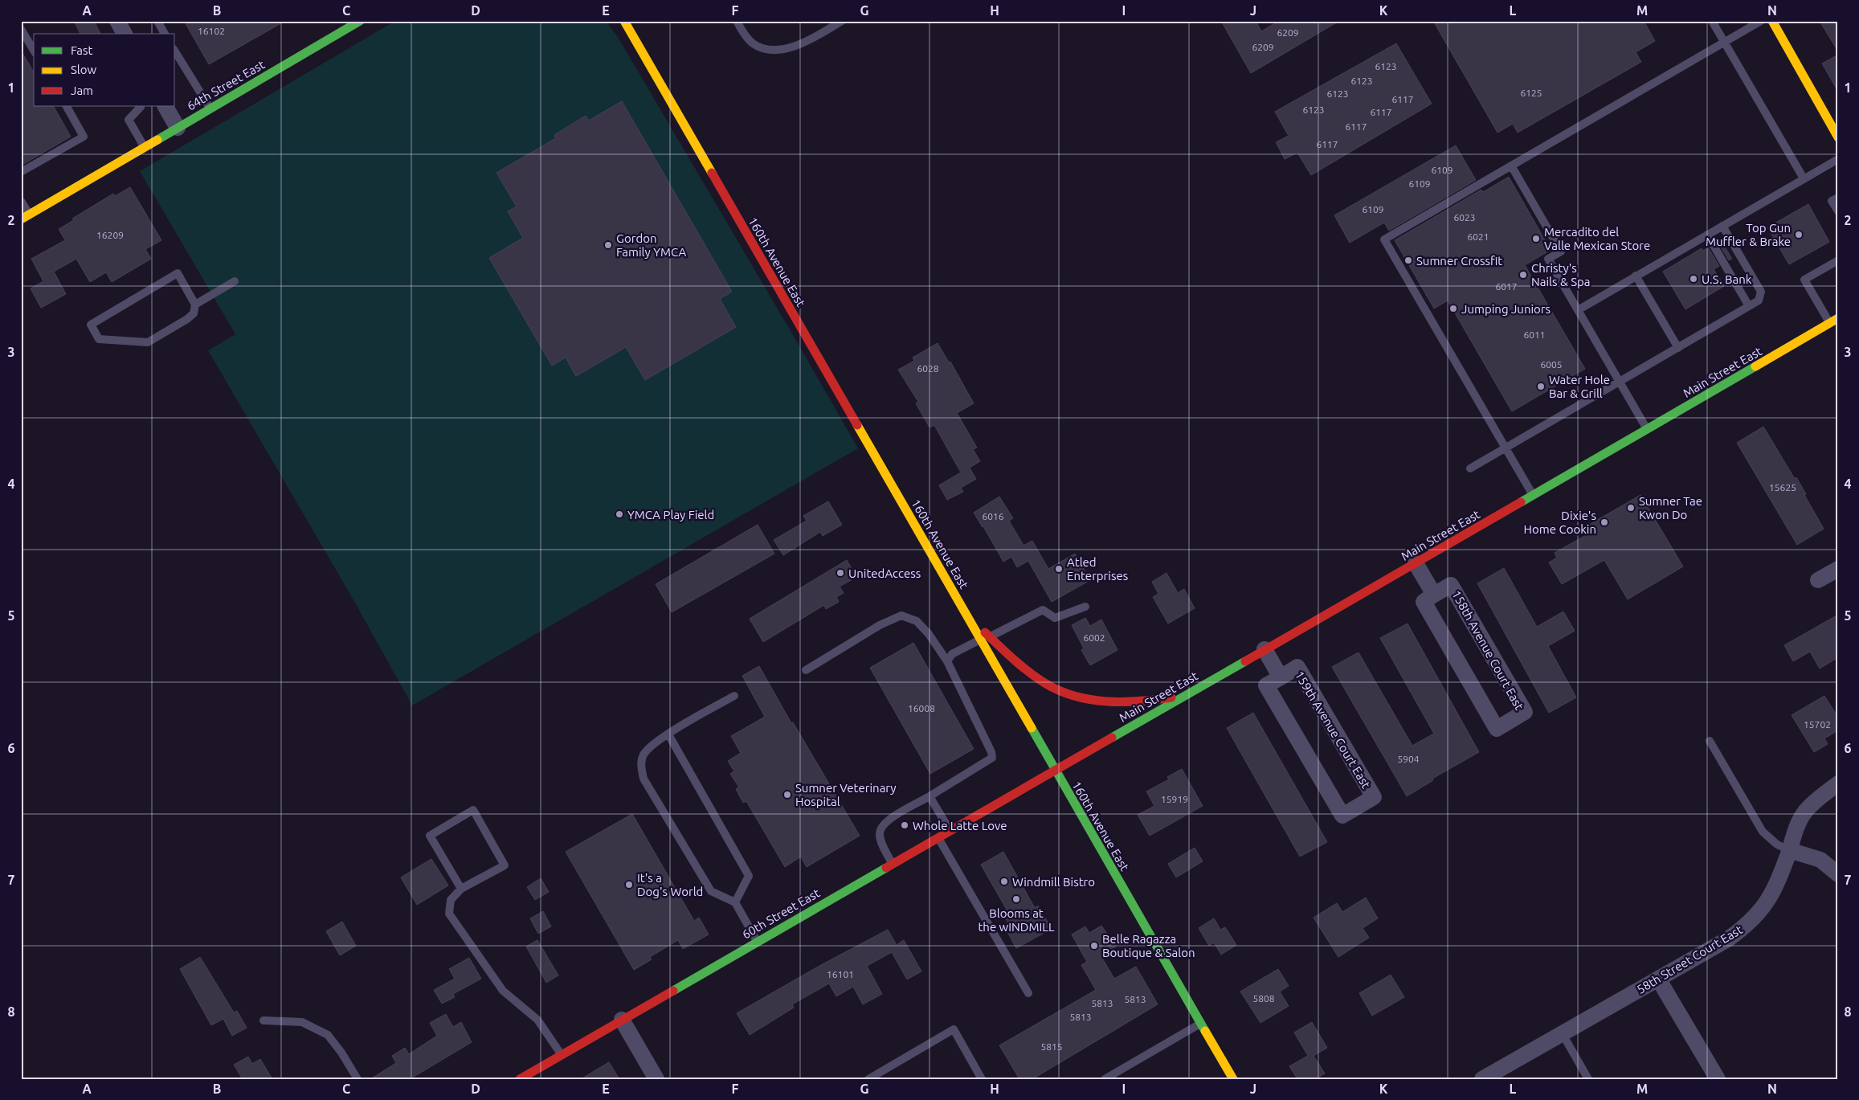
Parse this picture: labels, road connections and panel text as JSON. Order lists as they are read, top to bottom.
{
  "streets": {
    "street": [
      "64th Street East",
      "160th Avenue East",
      "Main Street East",
      "158th Avenue Court East",
      "159th Avenue Court East",
      "60th Street East",
      "58th Street Court East"
    ]
  },
  "crossings": [
    ["160th Avenue East", "Main Street East"],
    ["160th Avenue East", "60th Street East"],
    ["Main Street East", "158th Avenue Court East"],
    ["Main Street East", "159th Avenue Court East"],
    ["Main Street East", "60th Street East"]
  ],
  "places": [
    "Top Gun Muffler & Brake",
    "Mercadito del Valle Mexican Store",
    "Gordon Family YMCA",
    "Sumner Crossfit",
    "Christy's Nails & Spa",
    "U.S. Bank",
    "Jumping Juniors",
    "Water Hole Bar & Grill",
    "Sumner Tae Kwon Do",
    "YMCA Play Field",
    "Dixie's Home Cookin",
    "Atled Enterprises",
    "UnitedAccess",
    "Sumner Veterinary Hospital",
    "Whole Latte Love",
    "Windmill Bistro",
    "It's a Dog's World",
    "Blooms at the wINDMILL",
    "Belle Ragazza Boutique & Salon"
  ],
  "house_numbers": [
    "16102",
    "6209",
    "6209",
    "6123",
    "6123",
    "6125",
    "6123",
    "6117",
    "6123",
    "6117",
    "6117",
    "6117",
    "6109",
    "6109",
    "6109",
    "6023",
    "16209",
    "6021",
    "6017",
    "6011",
    "6005",
    "6028",
    "15625",
    "6016",
    "6002",
    "16008",
    "15702",
    "5904",
    "15919",
    "16101",
    "5808",
    "5813",
    "5813",
    "5813",
    "5815"
  ],
  "legend": ["Fast", "Slow", "Jam"],
  "grid": {
    "columns": [
      "A",
      "B",
      "C",
      "D",
      "E",
      "F",
      "G",
      "H",
      "I",
      "J",
      "K",
      "L",
      "M",
      "N"
    ],
    "rows": [
      "1",
      "2",
      "3",
      "4",
      "5",
      "6",
      "7",
      "8"
    ]
  }
}
